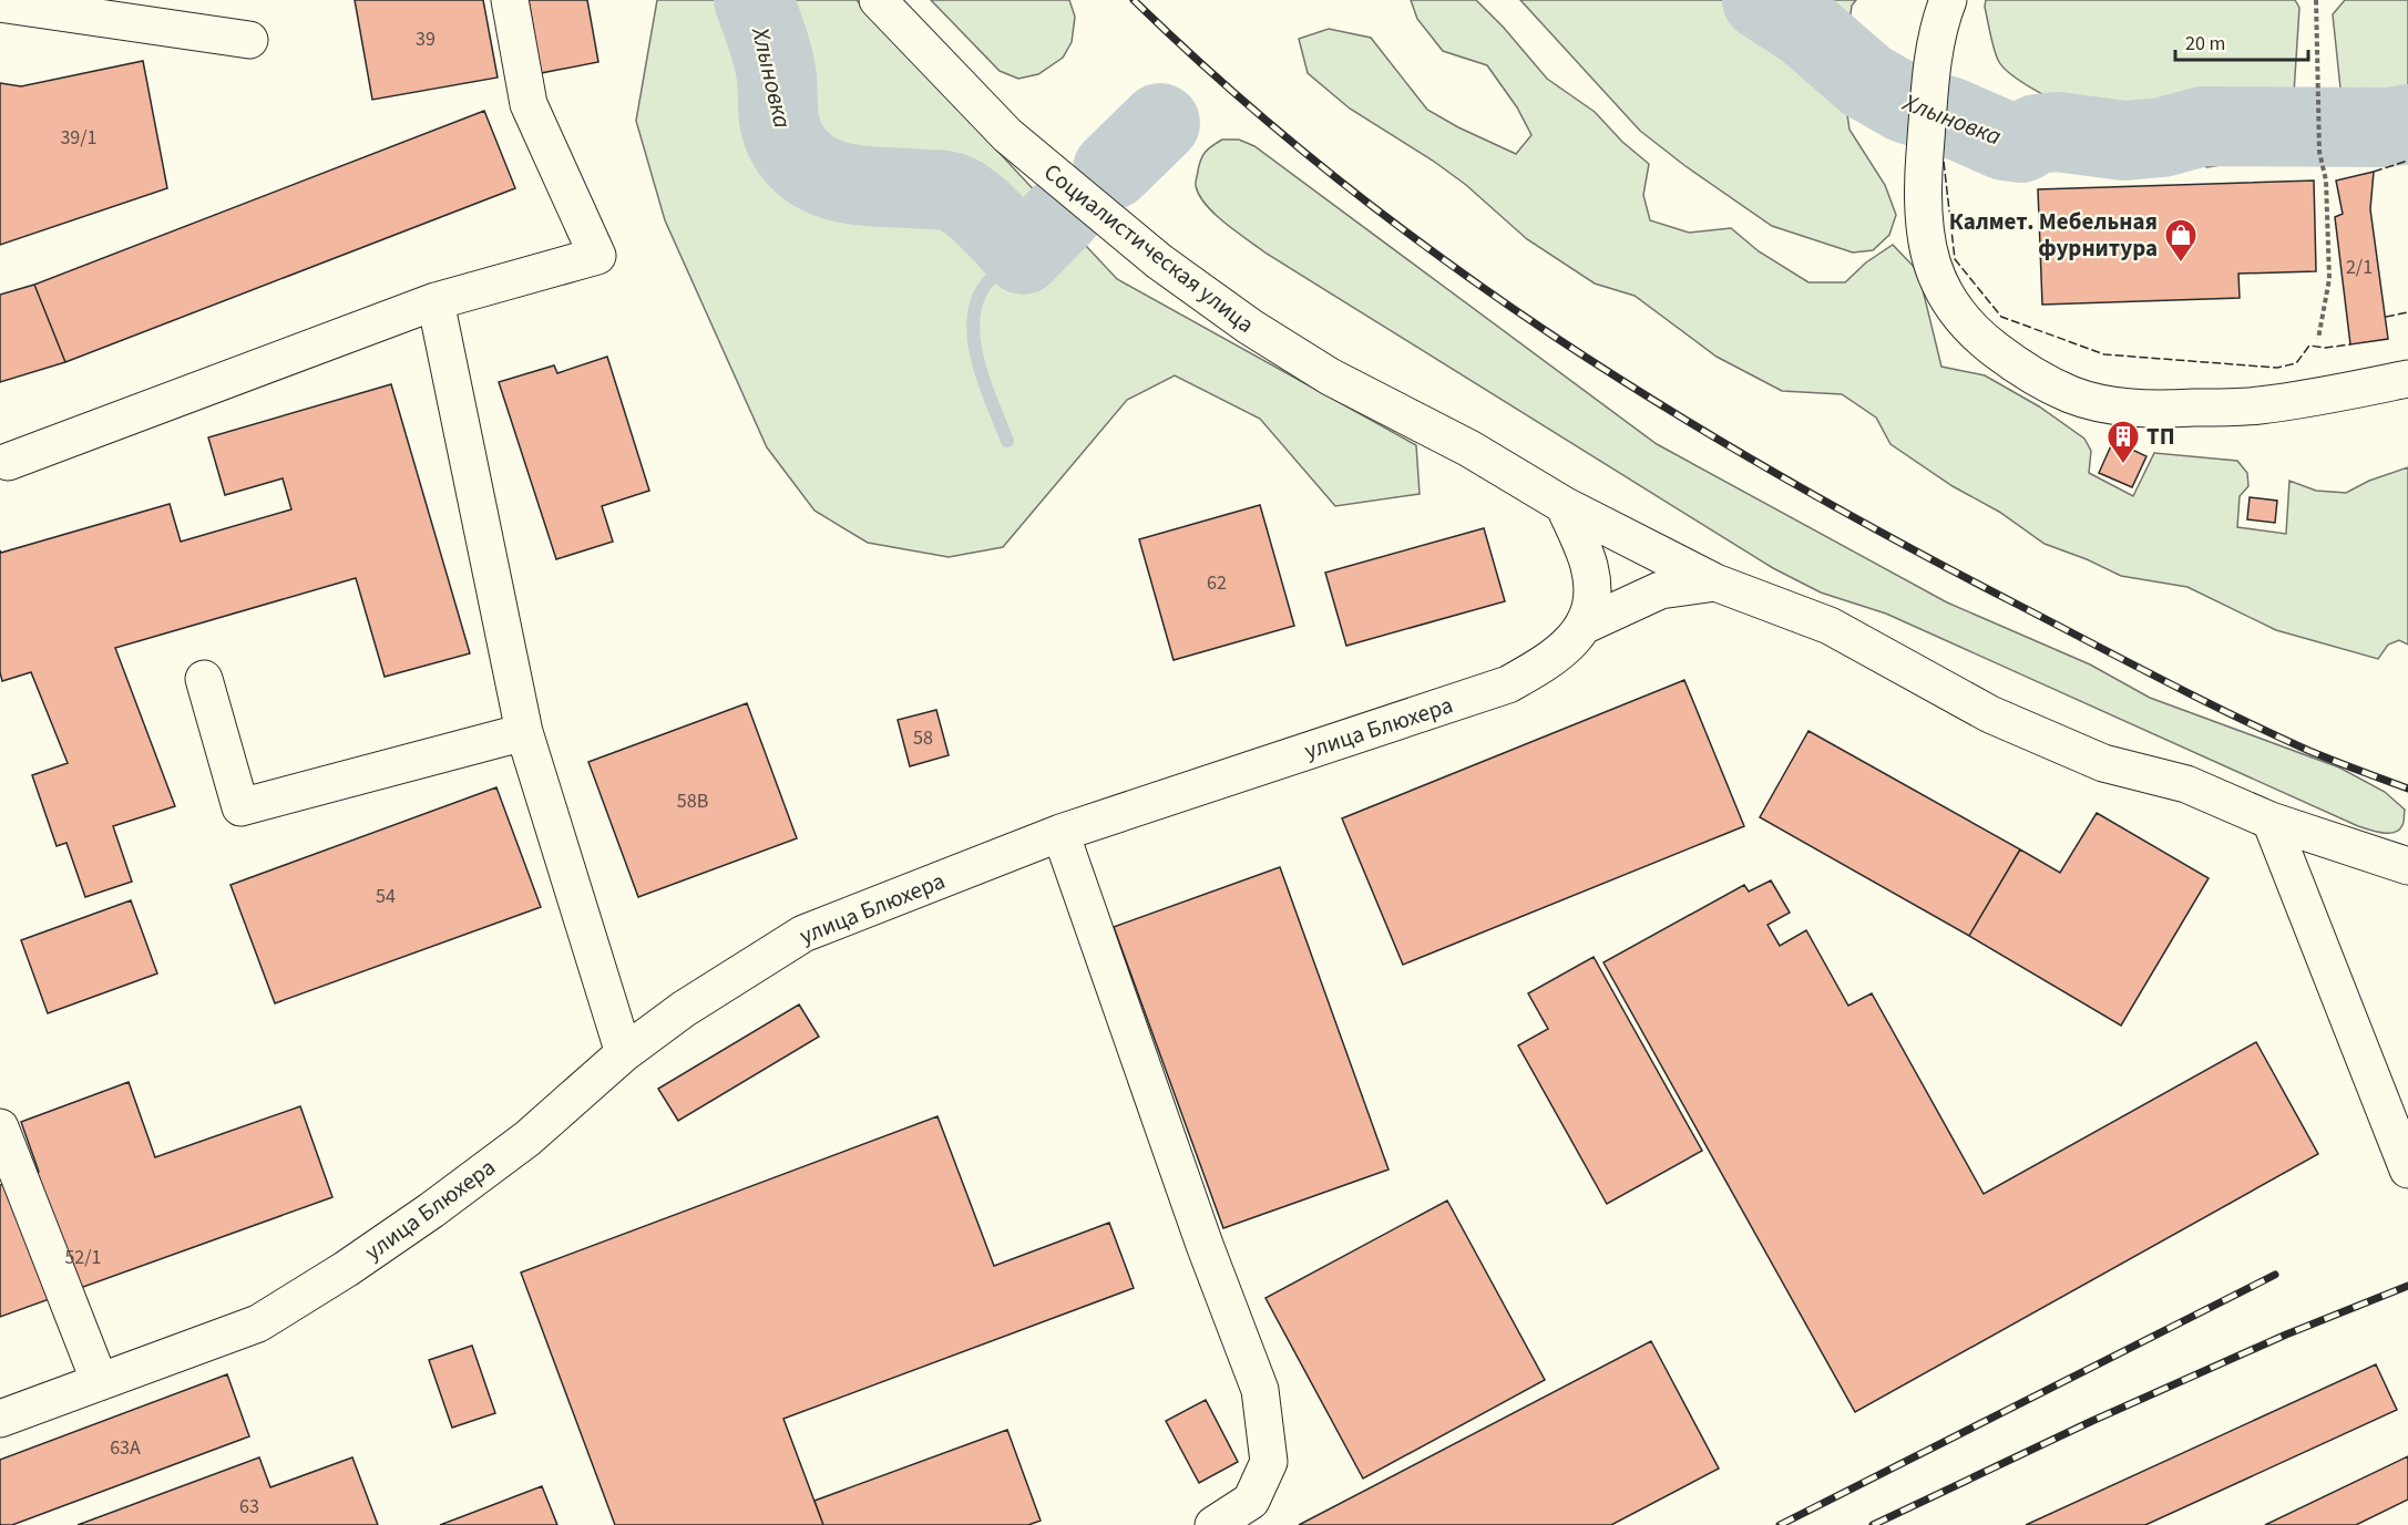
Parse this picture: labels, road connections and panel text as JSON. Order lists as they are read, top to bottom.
{
  "streets": {
    "street": ["Социалистическая улица", "улица Блюхера"]
  },
  "water": ["Хлыновка"],
  "places": {
    "shop": ["Калмет. Мебельная фурнитура"],
    "building": ["ТП"]
  },
  "house_numbers": [
    "39",
    "39/1",
    "2/1",
    "62",
    "58",
    "58В",
    "54",
    "52/1",
    "63А",
    "63"
  ],
  "scale_bar": "20 m"
}
